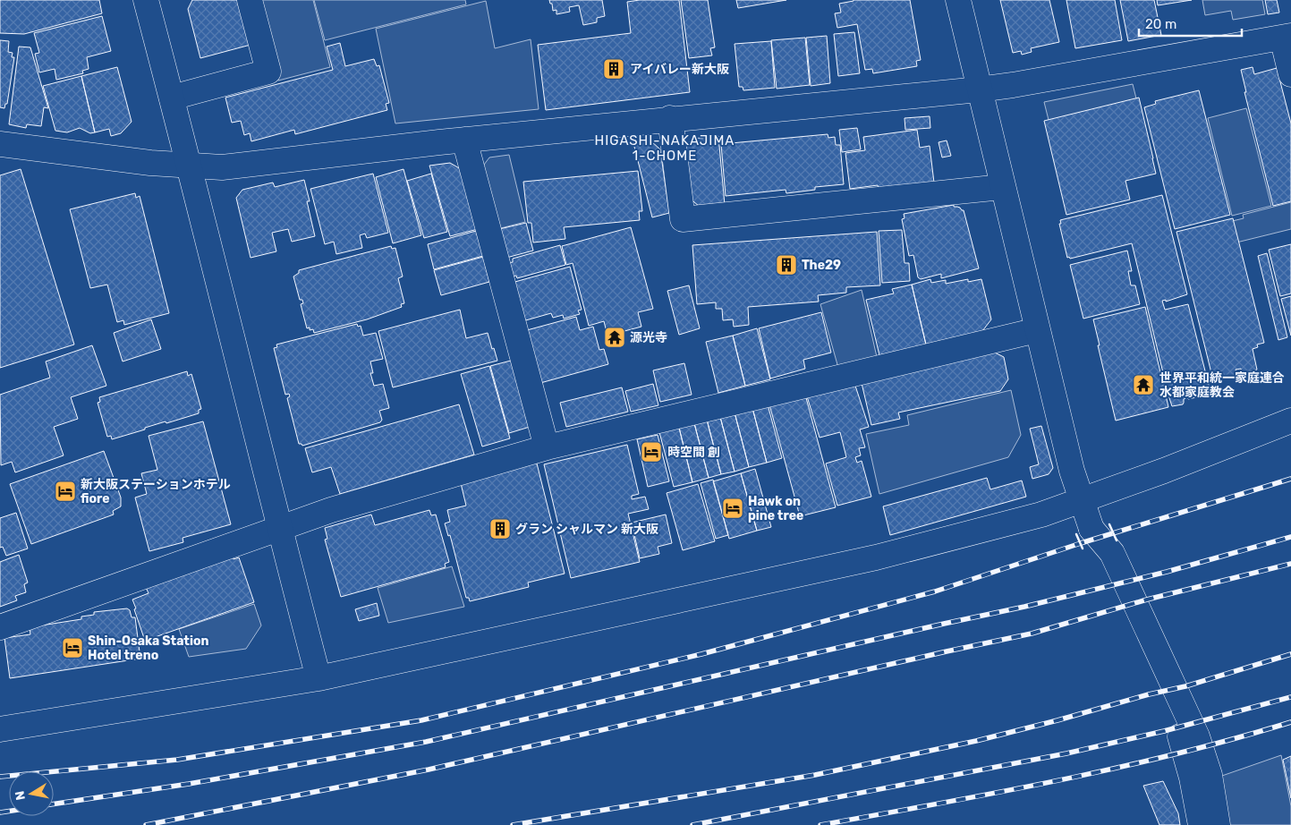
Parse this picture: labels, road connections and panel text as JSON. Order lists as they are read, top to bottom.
{
  "districts": ["HIGASHI-NAKAJIMA 1-CHOME"],
  "places": {
    "building": ["アイバレー新大阪", "The29", "グラン シャルマン 新大阪"],
    "temple": ["源光寺", "世界平和統一家庭連合 水都家庭教会"],
    "hotel": [
      "時空間 創",
      "新大阪ステーションホテル fiore",
      "Hawk on pine tree",
      "Shin-Osaka Station Hotel treno"
    ]
  },
  "scale_bar": "20 m",
  "north": "left"
}
